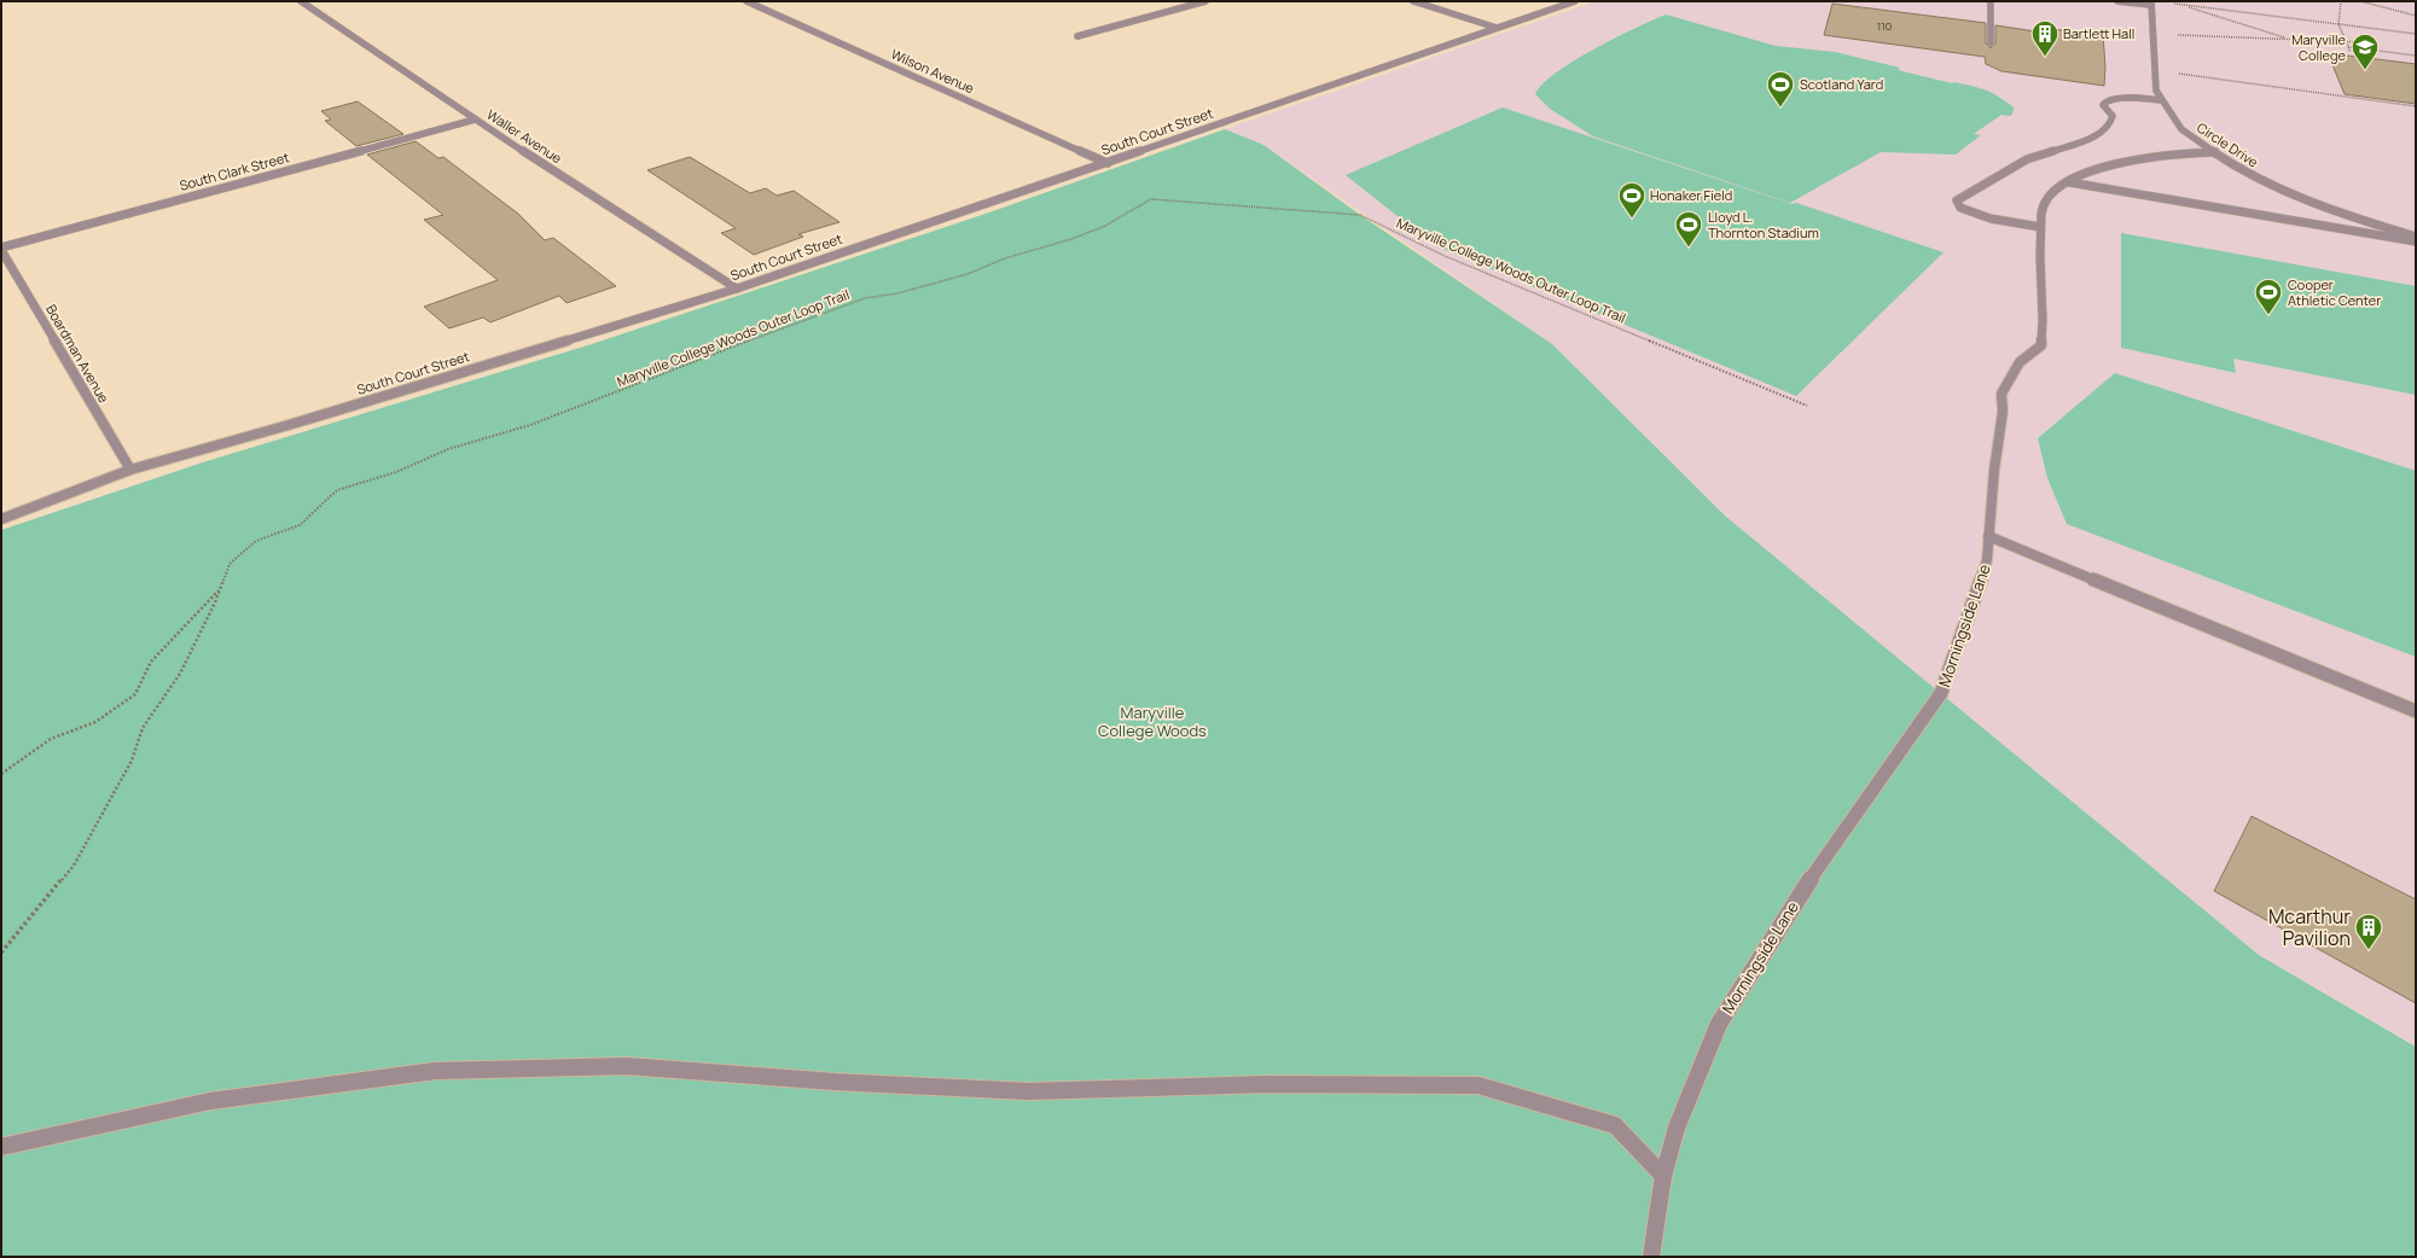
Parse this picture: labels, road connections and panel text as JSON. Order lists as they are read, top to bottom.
{
  "streets": {
    "street": [
      "Wilson Avenue",
      "South Court Street",
      "Waller Avenue",
      "Circle Drive",
      "South Clark Street",
      "Boardman Avenue",
      "Morningside Lane"
    ],
    "path": ["Maryville College Woods Outer Loop Trail"]
  },
  "crossings": [
    ["Wilson Avenue", "South Court Street"],
    ["South Court Street", "Waller Avenue"],
    ["South Court Street", "Boardman Avenue"],
    ["Waller Avenue", "South Clark Street"],
    ["Circle Drive", "Morningside Lane"],
    ["South Clark Street", "Boardman Avenue"]
  ],
  "parks": ["Maryville College Woods"],
  "places": {
    "building": ["Bartlett Hall", "Mcarthur Pavilion"],
    "school or university": ["Maryville College"],
    "sports": [
      "Scotland Yard",
      "Honaker Field",
      "Lloyd L. Thornton Stadium",
      "Cooper Athletic Center"
    ]
  },
  "house_numbers": ["110"]
}
